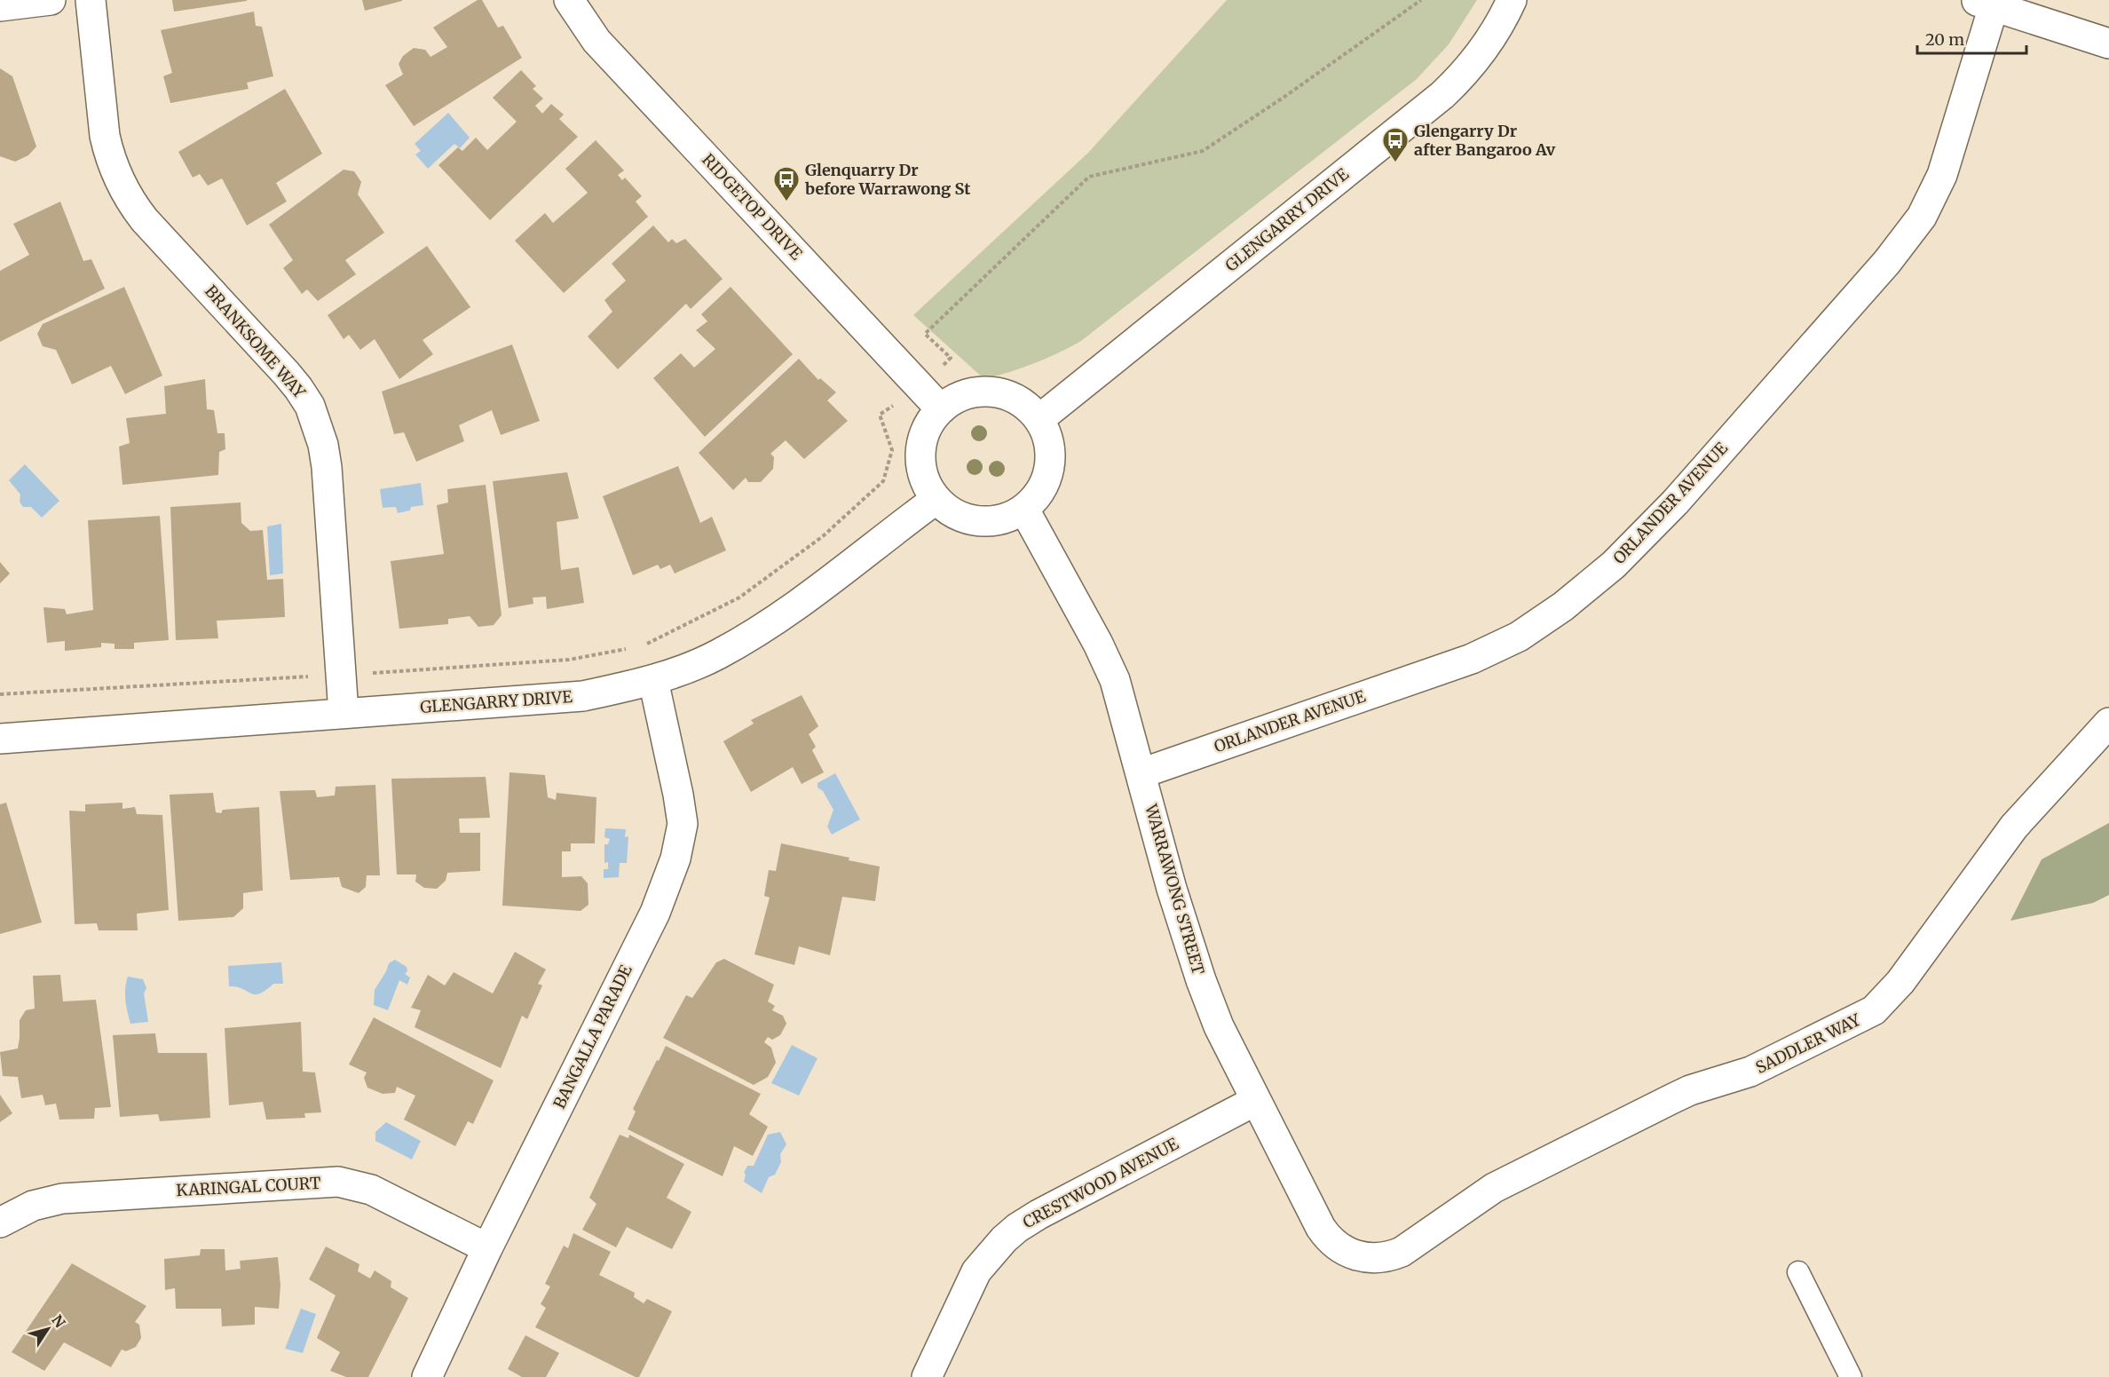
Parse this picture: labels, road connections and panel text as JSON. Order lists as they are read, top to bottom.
{
  "streets": {
    "street": [
      "RIDGETOP DRIVE",
      "GLENGARRY DRIVE",
      "BRANKSOME WAY",
      "ORLANDER AVENUE",
      "WARRAWONG STREET",
      "BANGALLA PARADE",
      "SADDLER WAY",
      "CRESTWOOD AVENUE",
      "KARINGAL COURT"
    ]
  },
  "crossings": [
    ["RIDGETOP DRIVE", "GLENGARRY DRIVE"],
    ["RIDGETOP DRIVE", "WARRAWONG STREET"],
    ["GLENGARRY DRIVE", "BRANKSOME WAY"],
    ["GLENGARRY DRIVE", "WARRAWONG STREET"],
    ["GLENGARRY DRIVE", "BANGALLA PARADE"],
    ["ORLANDER AVENUE", "WARRAWONG STREET"],
    ["WARRAWONG STREET", "SADDLER WAY"],
    ["WARRAWONG STREET", "CRESTWOOD AVENUE"],
    ["BANGALLA PARADE", "KARINGAL COURT"]
  ],
  "places": {
    "bus stop": ["Glengarry Dr after Bangaroo Av", "Glenquarry Dr before Warrawong St"]
  },
  "scale_bar": "20 m",
  "north": "top right"
}
